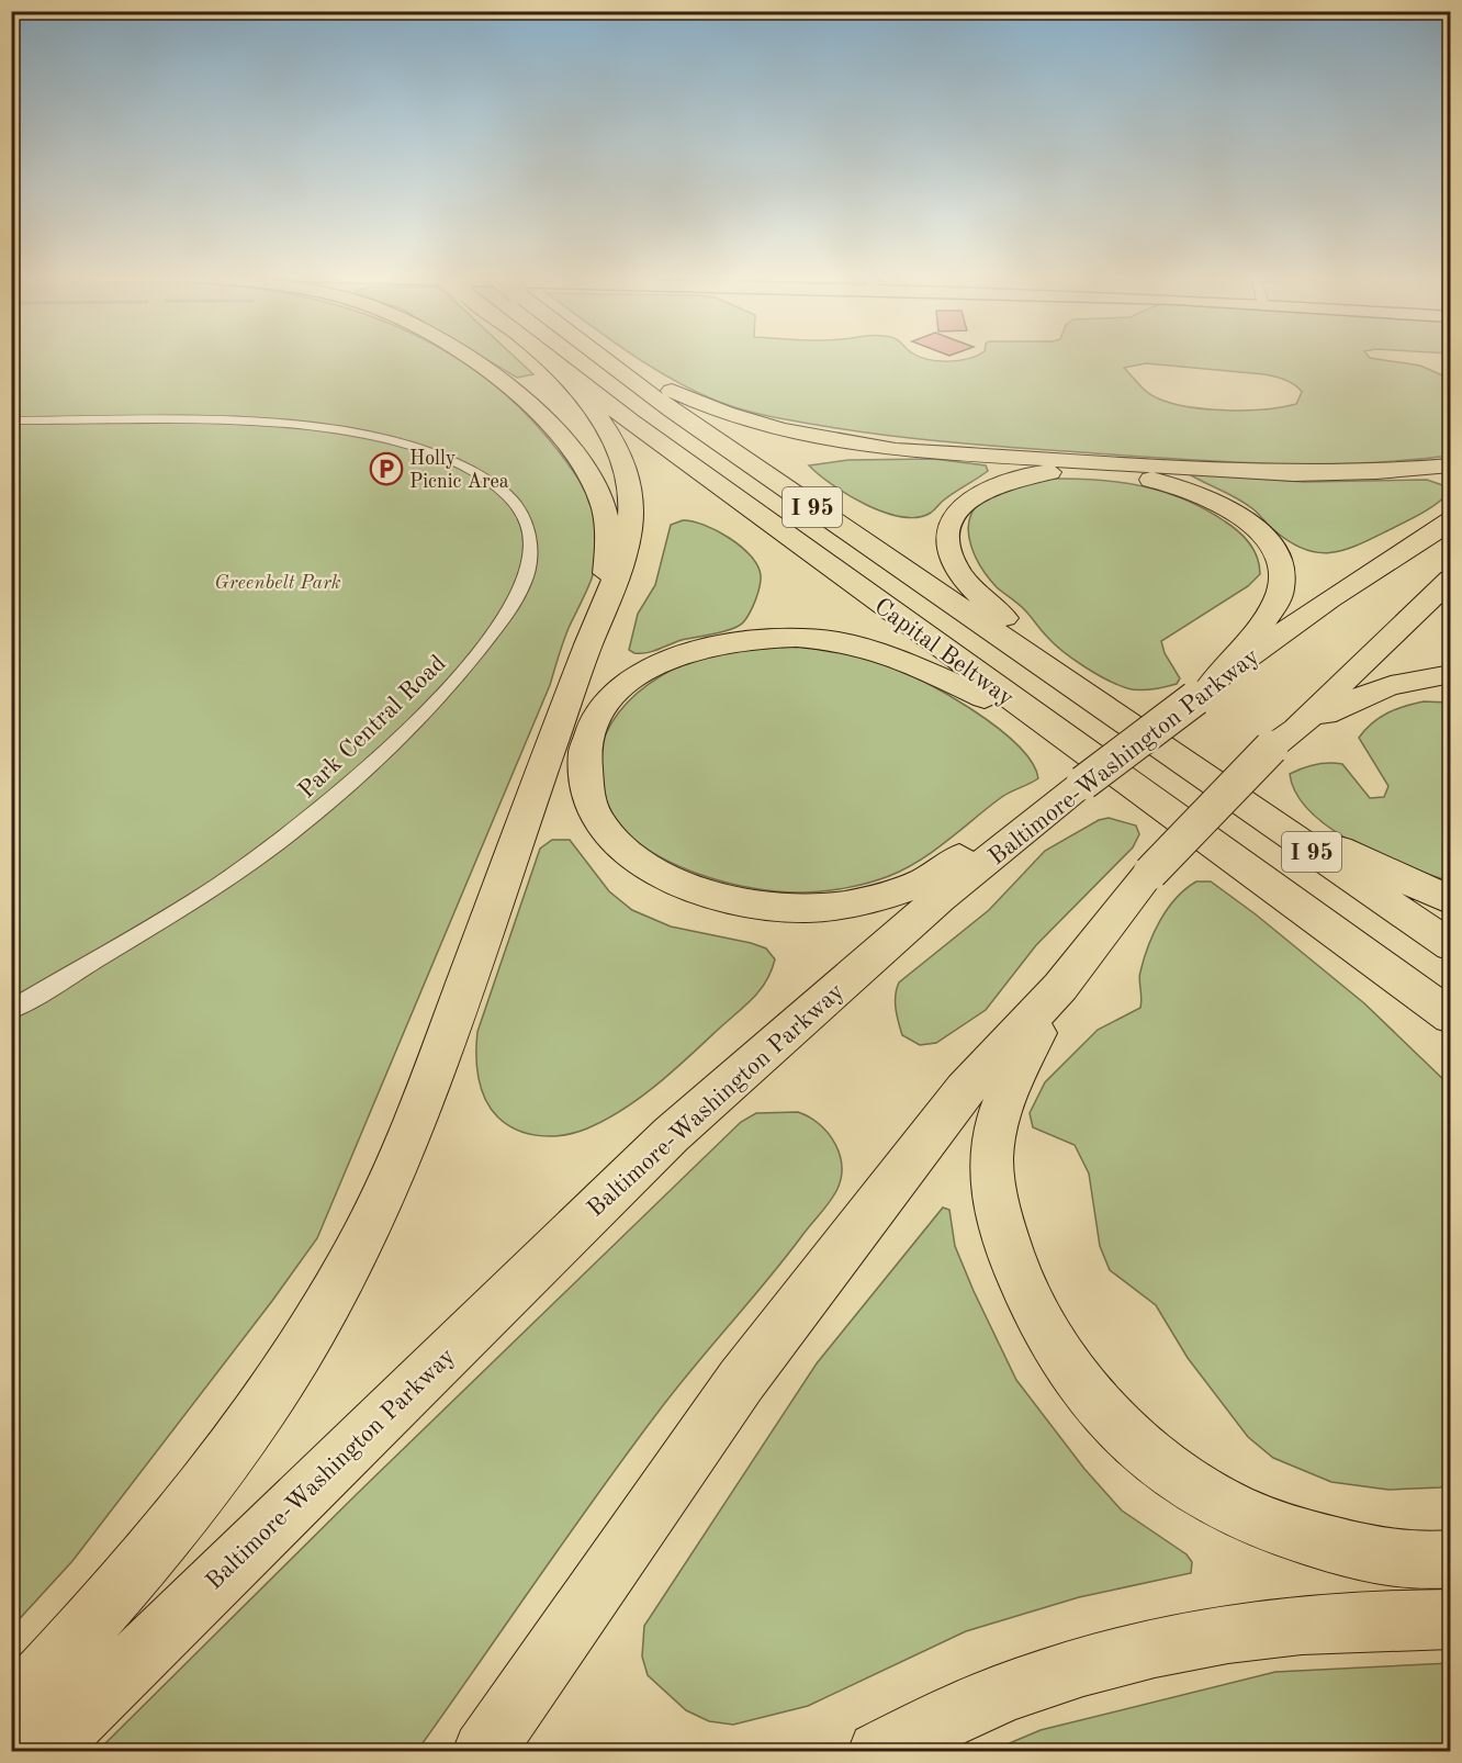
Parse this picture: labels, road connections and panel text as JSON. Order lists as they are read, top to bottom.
{
  "streets": {
    "highway": ["I 95", "Capital Beltway", "Baltimore-Washington Parkway"],
    "street": ["Park Central Road"]
  },
  "parks": ["Greenbelt Park"],
  "places": {
    "parking": ["Holly Picnic Area"]
  }
}
